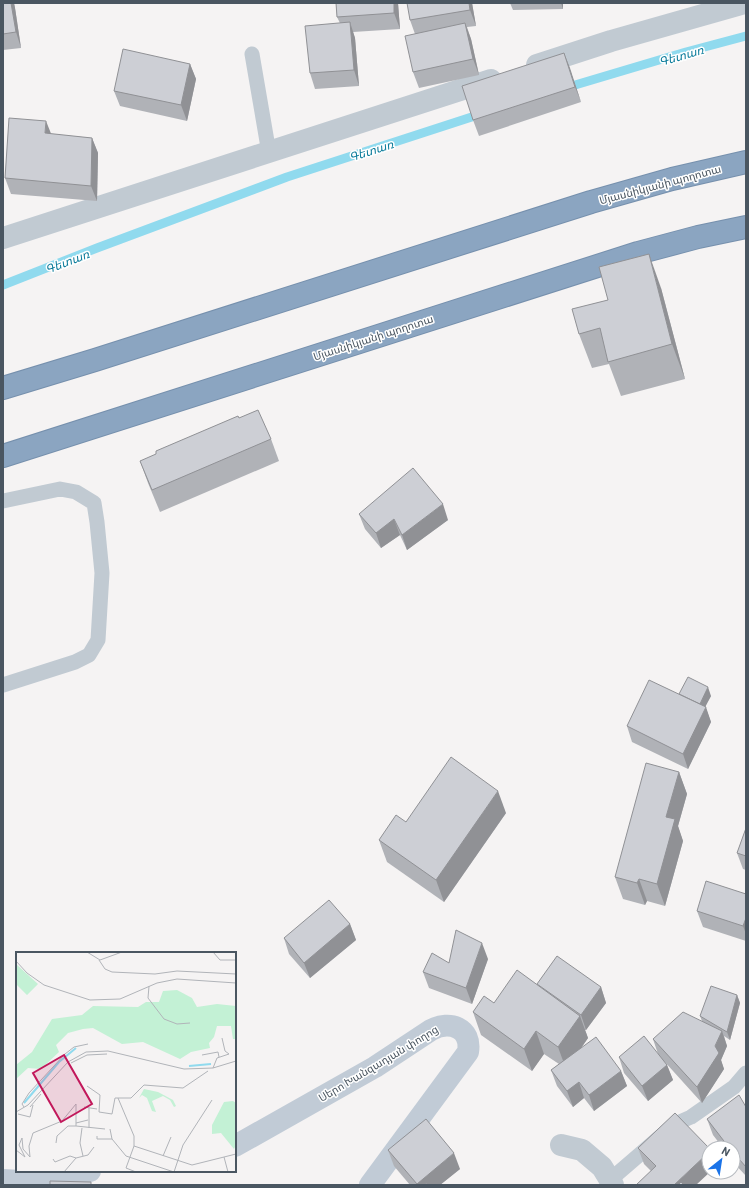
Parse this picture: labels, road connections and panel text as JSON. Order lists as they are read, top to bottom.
{
  "streets": {
    "highway": ["Մյասնիկյանի պողոտա"],
    "street": ["Սերո Խանզադյան փողոց"]
  },
  "water": ["Գետառ"],
  "north": "top right"
}
